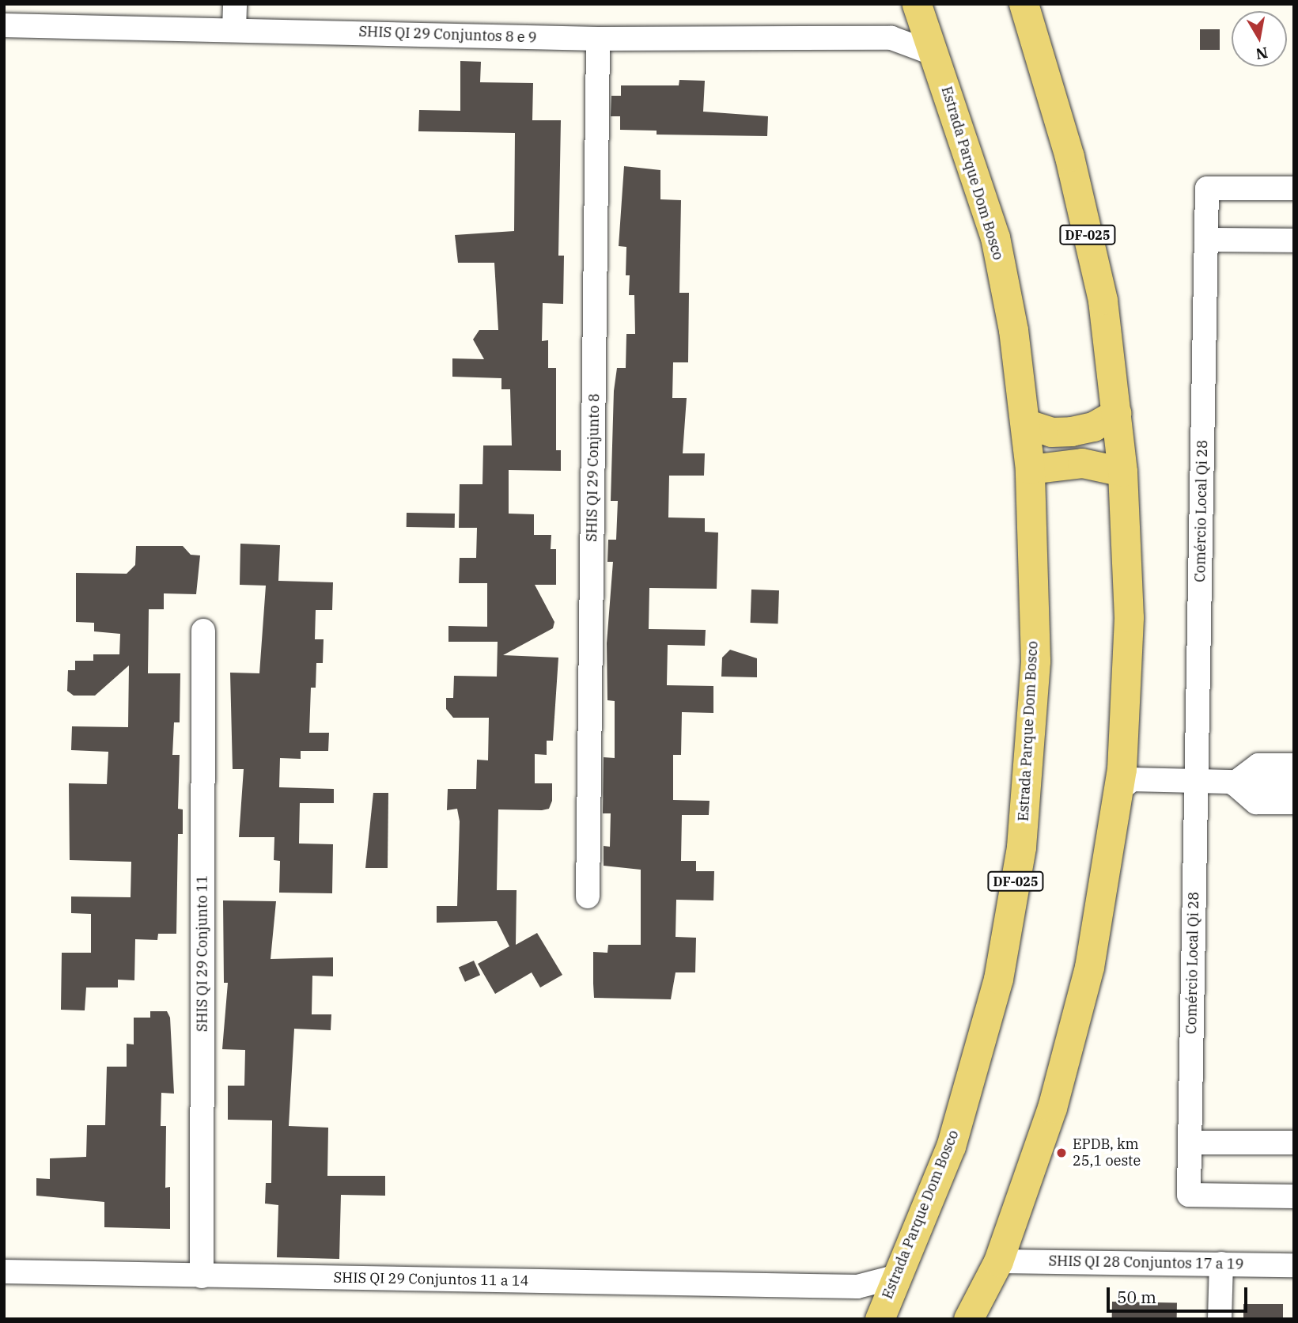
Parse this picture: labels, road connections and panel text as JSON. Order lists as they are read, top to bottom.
{
  "streets": {
    "main road": ["Estrada Parque Dom Bosco", "DF-025"],
    "street": [
      "SHIS QI 29 Conjuntos 8 e 9",
      "SHIS QI 29 Conjunto 8",
      "Comércio Local Qi 28",
      "SHIS QI 29 Conjunto 11",
      "SHIS QI 28 Conjuntos 17 a 19",
      "SHIS QI 29 Conjuntos 11 a 14"
    ]
  },
  "crossings": [
    ["SHIS QI 29 Conjuntos 8 e 9", "Estrada Parque Dom Bosco"],
    ["SHIS QI 29 Conjuntos 8 e 9", "SHIS QI 29 Conjunto 8"],
    ["Estrada Parque Dom Bosco", "SHIS QI 29 Conjuntos 11 a 14"],
    ["DF-025", "SHIS QI 28 Conjuntos 17 a 19"],
    ["SHIS QI 29 Conjunto 11", "SHIS QI 29 Conjuntos 11 a 14"]
  ],
  "places": ["EPDB, km 25,1 oeste"],
  "scale_bar": "50 m",
  "north": "bottom"
}
